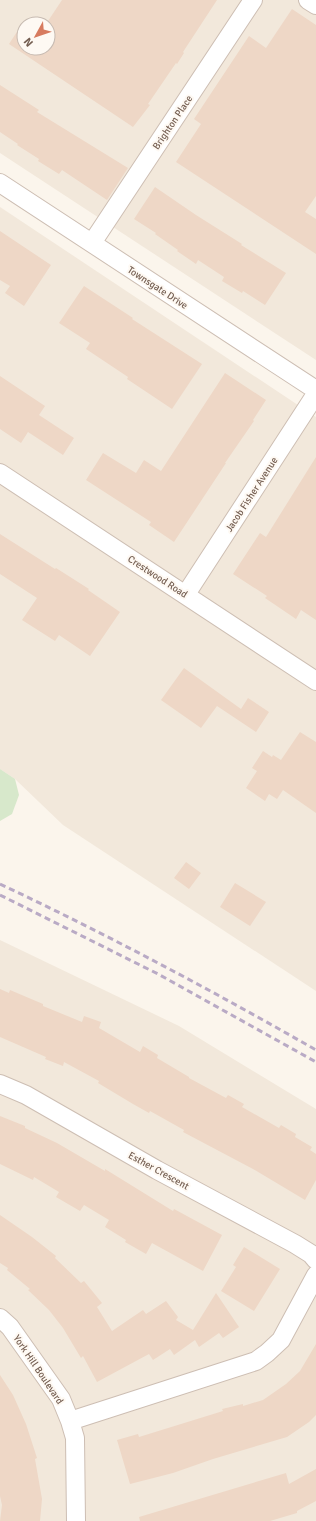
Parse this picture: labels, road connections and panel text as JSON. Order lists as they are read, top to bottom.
{
  "streets": {
    "street": [
      "Brighton Place",
      "Townsgate Drive",
      "Jacob Fisher Avenue",
      "Crestwood Road",
      "Esther Crescent",
      "York Hill Boulevard"
    ]
  },
  "crossings": [
    ["Brighton Place", "Townsgate Drive"],
    ["Jacob Fisher Avenue", "Crestwood Road"]
  ],
  "north": "bottom left"
}
